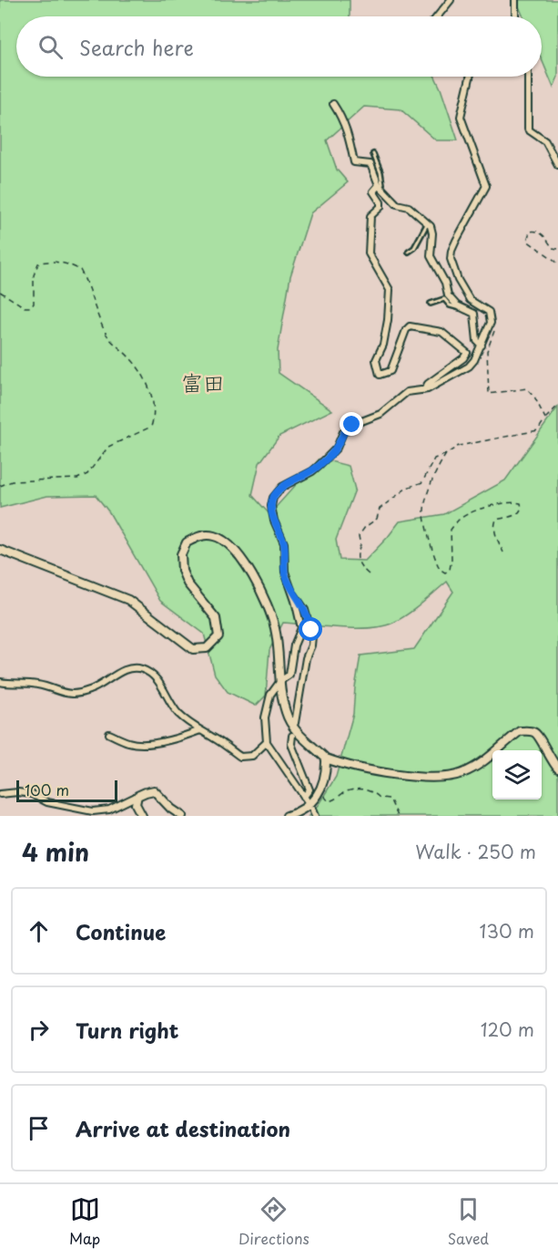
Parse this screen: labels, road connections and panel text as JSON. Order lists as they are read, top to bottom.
{
  "districts": ["富田"],
  "scale_bar": "100 m",
  "page": {
    "search": "Search here",
    "scale": "100 m",
    "heading": ["4 min", "Walk · 250 m"],
    "list": [
      ["Continue", "130 m"],
      ["Turn right", "120 m"],
      "Arrive at destination"
    ],
    "nav": ["Map", "Directions", "Saved"]
  }
}
